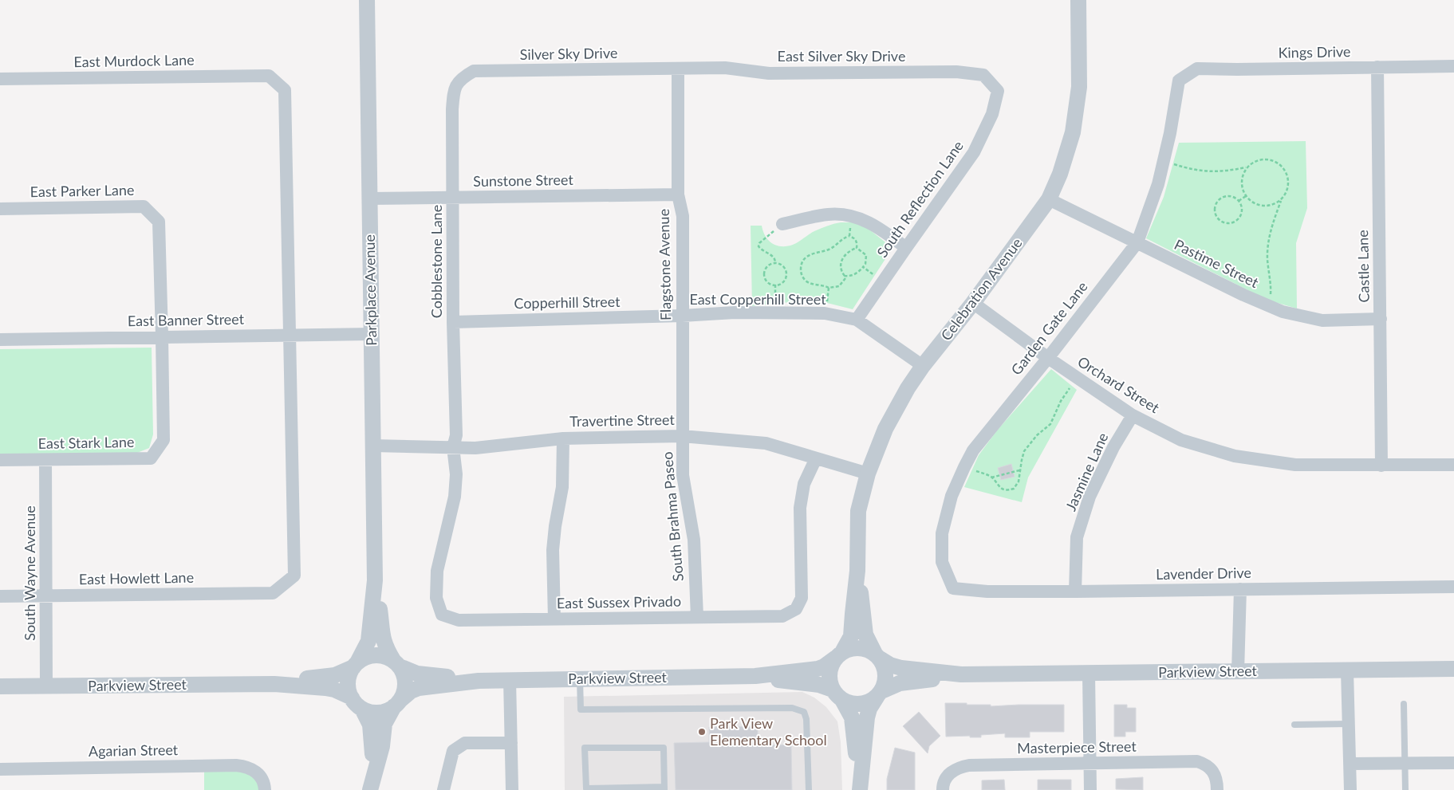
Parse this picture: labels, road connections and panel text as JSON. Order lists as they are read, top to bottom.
{
  "streets": {
    "street": [
      "Kings Drive",
      "Silver Sky Drive",
      "East Silver Sky Drive",
      "East Murdock Lane",
      "Sunstone Street",
      "East Parker Lane",
      "South Reflection Lane",
      "Cobblestone Lane",
      "Pastime Street",
      "Flagstone Avenue",
      "Castle Lane",
      "Celebration Avenue",
      "Parkplace Avenue",
      "East Copperhill Street",
      "Copperhill Street",
      "East Banner Street",
      "Garden Gate Lane",
      "Orchard Street",
      "Travertine Street",
      "East Stark Lane",
      "Jasmine Lane",
      "South Brahma Paseo",
      "South Wayne Avenue",
      "Lavender Drive",
      "East Howlett Lane",
      "East Sussex Privado",
      "Parkview Street",
      "Masterpiece Street",
      "Agarian Street"
    ]
  },
  "crossings": [
    ["Kings Drive", "Castle Lane"],
    ["Kings Drive", "Garden Gate Lane"],
    ["Silver Sky Drive", "East Silver Sky Drive"],
    ["Silver Sky Drive", "Cobblestone Lane"],
    ["Silver Sky Drive", "Flagstone Avenue"],
    ["East Silver Sky Drive", "South Reflection Lane"],
    ["East Silver Sky Drive", "Flagstone Avenue"],
    ["East Murdock Lane", "East Banner Street"],
    ["East Murdock Lane", "East Howlett Lane"],
    ["Sunstone Street", "Cobblestone Lane"],
    ["Sunstone Street", "Flagstone Avenue"],
    ["Sunstone Street", "Parkplace Avenue"],
    ["East Parker Lane", "East Banner Street"],
    ["East Parker Lane", "East Stark Lane"],
    ["South Reflection Lane", "East Copperhill Street"],
    ["Cobblestone Lane", "Copperhill Street"],
    ["Cobblestone Lane", "Travertine Street"],
    ["Cobblestone Lane", "East Sussex Privado"],
    ["Pastime Street", "Castle Lane"],
    ["Pastime Street", "Celebration Avenue"],
    ["Pastime Street", "Garden Gate Lane"],
    ["Flagstone Avenue", "East Copperhill Street"],
    ["Flagstone Avenue", "Copperhill Street"],
    ["Flagstone Avenue", "Travertine Street"],
    ["Flagstone Avenue", "South Brahma Paseo"],
    ["Castle Lane", "Orchard Street"],
    ["Celebration Avenue", "Orchard Street"],
    ["Celebration Avenue", "Travertine Street"],
    ["Celebration Avenue", "Parkview Street"],
    ["Parkplace Avenue", "East Banner Street"],
    ["Parkplace Avenue", "Travertine Street"],
    ["East Copperhill Street", "Copperhill Street"],
    ["East Banner Street", "East Stark Lane"],
    ["East Banner Street", "East Howlett Lane"],
    ["Garden Gate Lane", "Orchard Street"],
    ["Garden Gate Lane", "Lavender Drive"],
    ["Orchard Street", "Jasmine Lane"],
    ["Travertine Street", "South Brahma Paseo"],
    ["Travertine Street", "East Sussex Privado"],
    ["East Stark Lane", "South Wayne Avenue"],
    ["Jasmine Lane", "Lavender Drive"],
    ["South Brahma Paseo", "East Sussex Privado"],
    ["South Wayne Avenue", "East Howlett Lane"],
    ["South Wayne Avenue", "Parkview Street"]
  ],
  "places": ["Park View Elementary School"]
}
